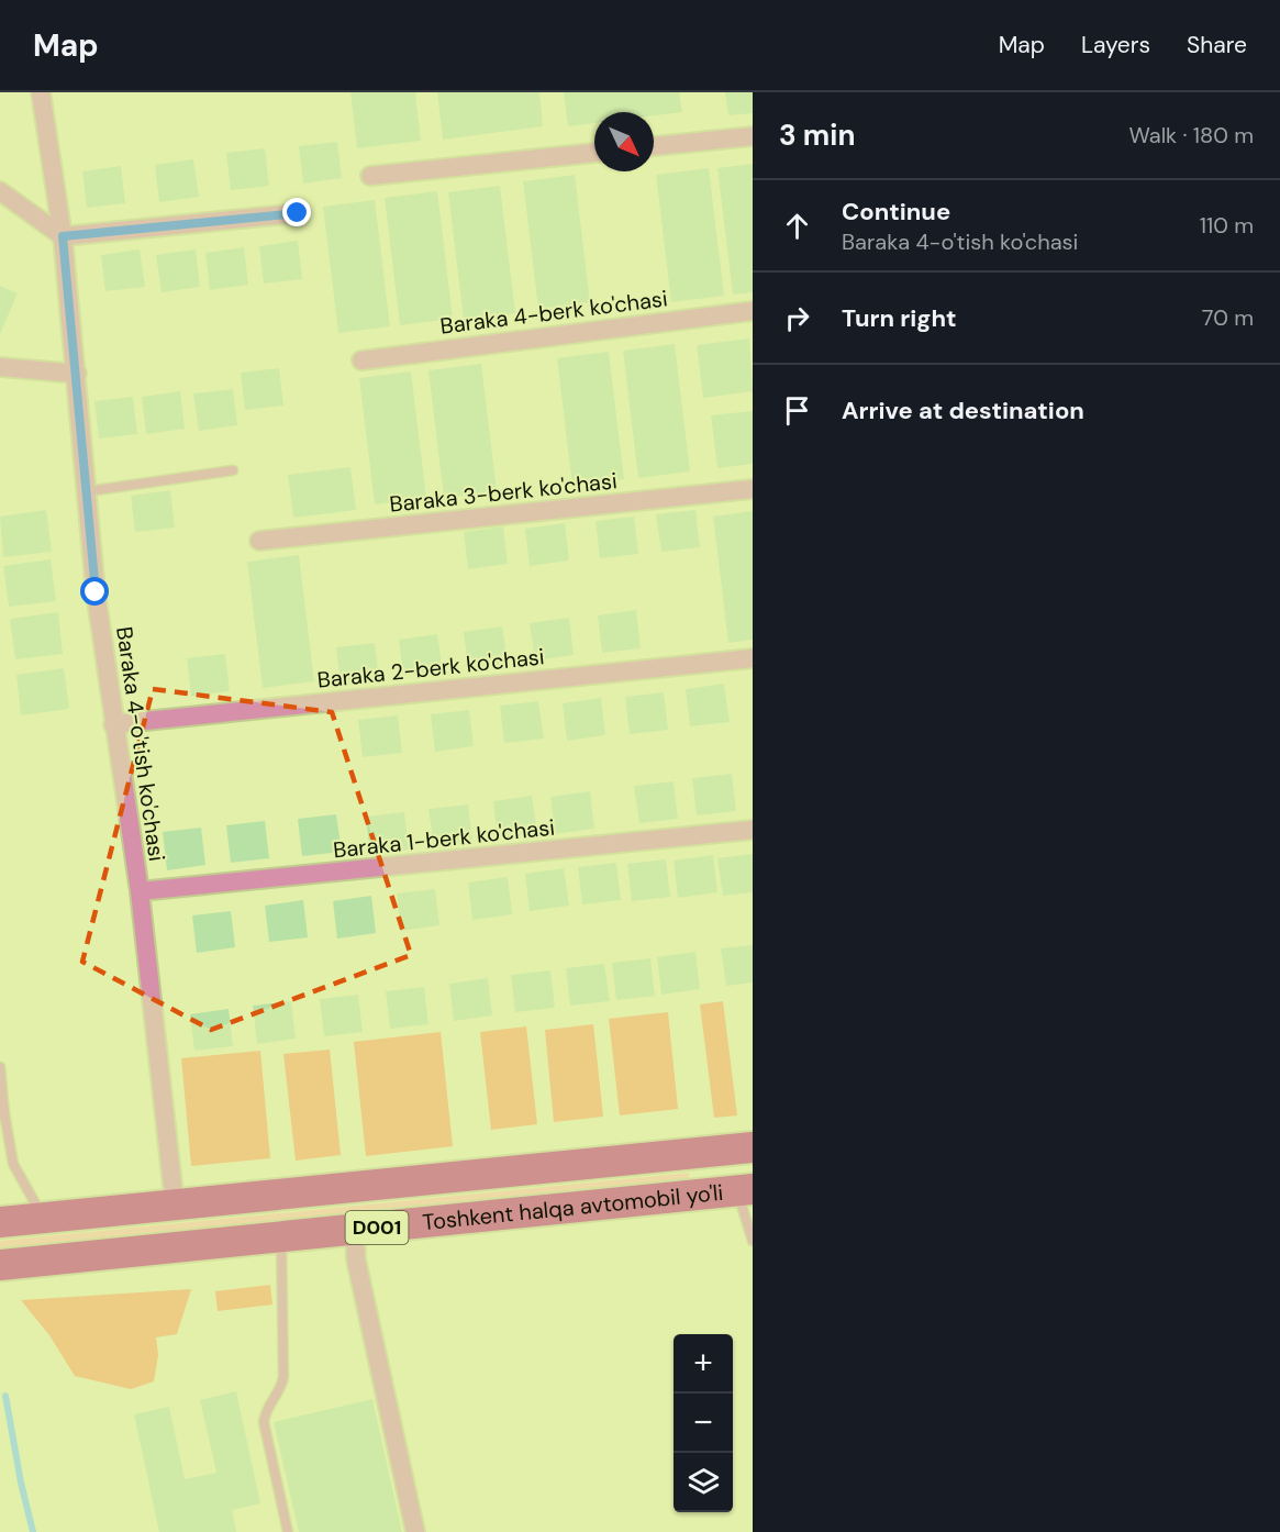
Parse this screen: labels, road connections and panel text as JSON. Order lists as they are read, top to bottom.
{
  "streets": {
    "highway": ["Toshkent halqa avtomobil yo'li", "D001"],
    "street": [
      "Baraka 4-berk ko'chasi",
      "Baraka 3-berk ko'chasi",
      "Baraka 2-berk ko'chasi",
      "Baraka 4-o'tish ko'chasi",
      "Baraka 1-berk ko'chasi"
    ]
  },
  "crossings": [
    ["Baraka 2-berk ko'chasi", "Baraka 4-o'tish ko'chasi"],
    ["Baraka 4-o'tish ko'chasi", "Baraka 1-berk ko'chasi"],
    ["Baraka 4-o'tish ko'chasi", "Toshkent halqa avtomobil yo'li"]
  ],
  "north": "bottom right",
  "page": {
    "header": "Map",
    "nav": ["Map", "Layers", "Share"],
    "heading": ["3 min", "Walk · 180 m"],
    "list": [
      ["Continue", "Baraka 4-o'tish ko'chasi", "110 m"],
      ["Turn right", "70 m"],
      "Arrive at destination"
    ],
    "map_buttons": ["+", "−"]
  }
}
